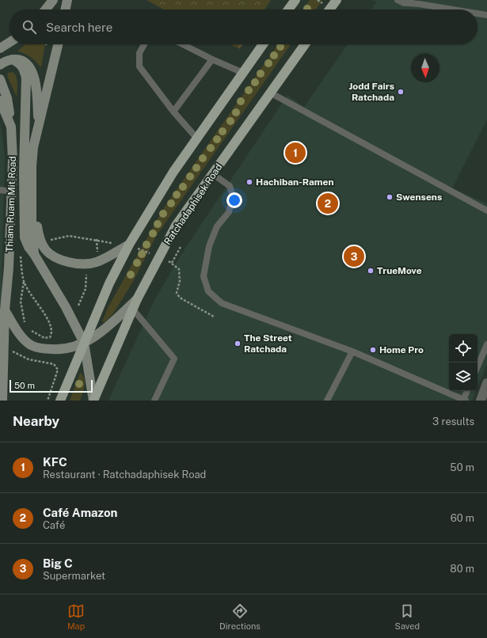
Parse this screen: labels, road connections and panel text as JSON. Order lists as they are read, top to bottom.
{
  "streets": {
    "main road": ["Ratchadaphisek Road"],
    "street": ["Thiam Ruam Mit Road"]
  },
  "places": [
    "Jodd Fairs Ratchada",
    "Hachiban-Ramen",
    "Swensens",
    "TrueMove",
    "The Street Ratchada",
    "Home Pro"
  ],
  "scale_bar": "50 m",
  "north": "bottom",
  "page": {
    "search": "Search here",
    "pins": ["1", "2", "3"],
    "scale": "50 m",
    "heading": ["Nearby", "3 results"],
    "list": [
      {
        "mark": "1",
        "name": "KFC",
        "note": "Restaurant · Ratchadaphisek Road",
        "value": "50 m"
      },
      {
        "mark": "2",
        "name": "Café Amazon",
        "note": "Café",
        "value": "60 m"
      },
      {
        "mark": "3",
        "name": "Big C",
        "note": "Supermarket",
        "value": "80 m"
      }
    ],
    "nav": ["Map", "Directions", "Saved"]
  }
}
